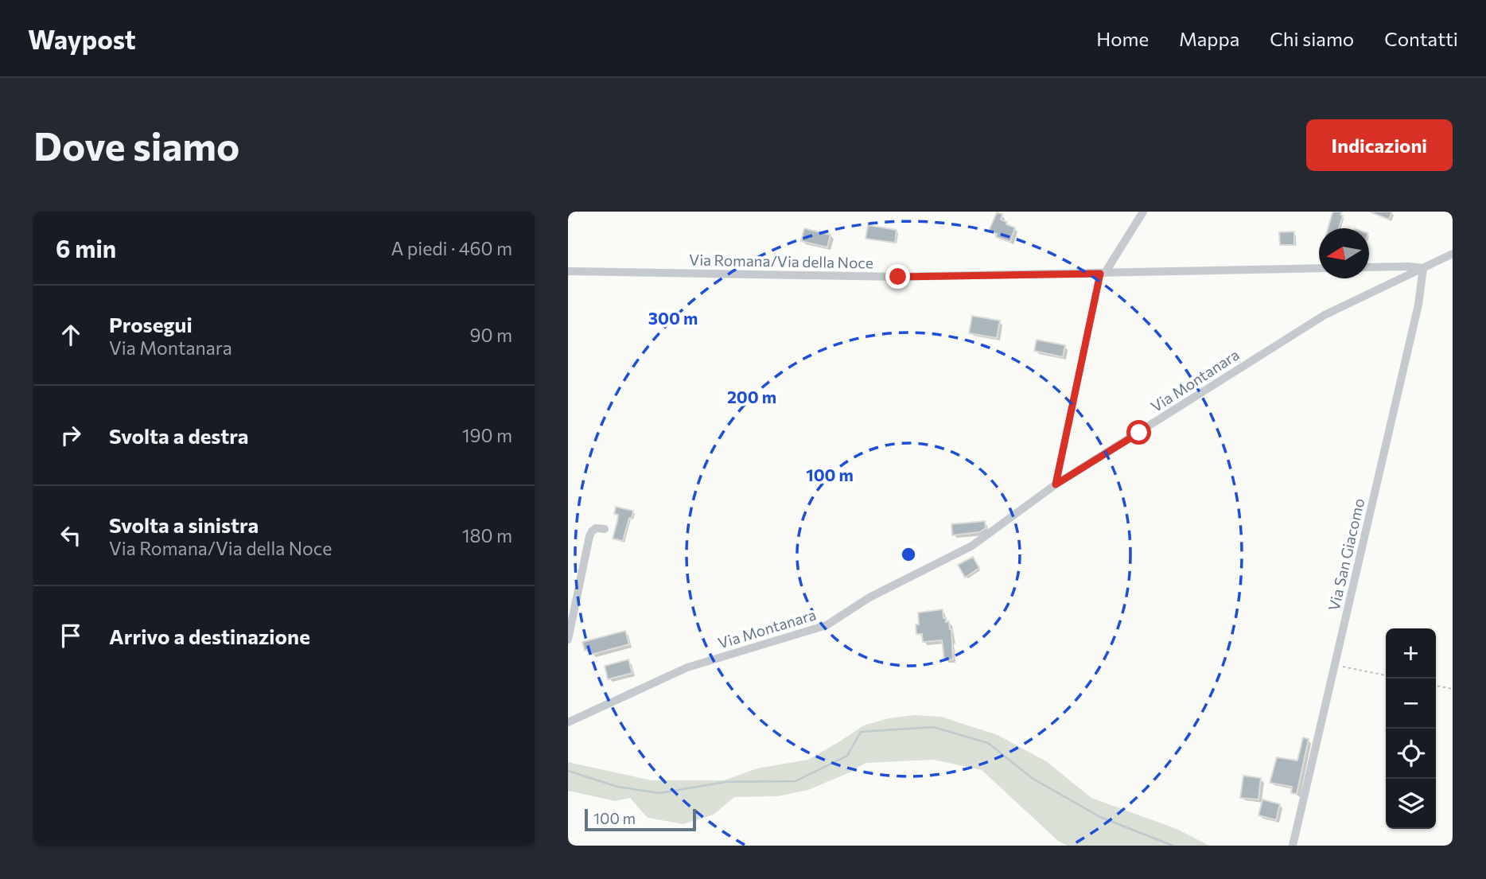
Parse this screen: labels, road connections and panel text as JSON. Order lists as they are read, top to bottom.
{
  "streets": {
    "street": ["Via Romana/Via della Noce", "Via Montanara", "Via San Giacomo"]
  },
  "crossings": [
    ["Via Montanara", "Via San Giacomo"]
  ],
  "scale_bar": "100 m",
  "north": "left",
  "page": {
    "header": "Waypost",
    "nav": [
      "Home",
      "Mappa",
      "Chi siamo",
      "Contatti"
    ],
    "buttons": "Indicazioni",
    "title": "Dove siamo",
    "heading": ["6 min", "A piedi · 460 m"],
    "list": [
      ["Prosegui", "Via Montanara", "90 m"],
      ["Svolta a destra", "190 m"],
      ["Svolta a sinistra", "Via Romana/Via della Noce", "180 m"],
      "Arrivo a destinazione"
    ],
    "map_buttons": ["+", "−"],
    "scale": "100 m"
  },
  "rings": ["300 m", "200 m", "100 m"]
}
